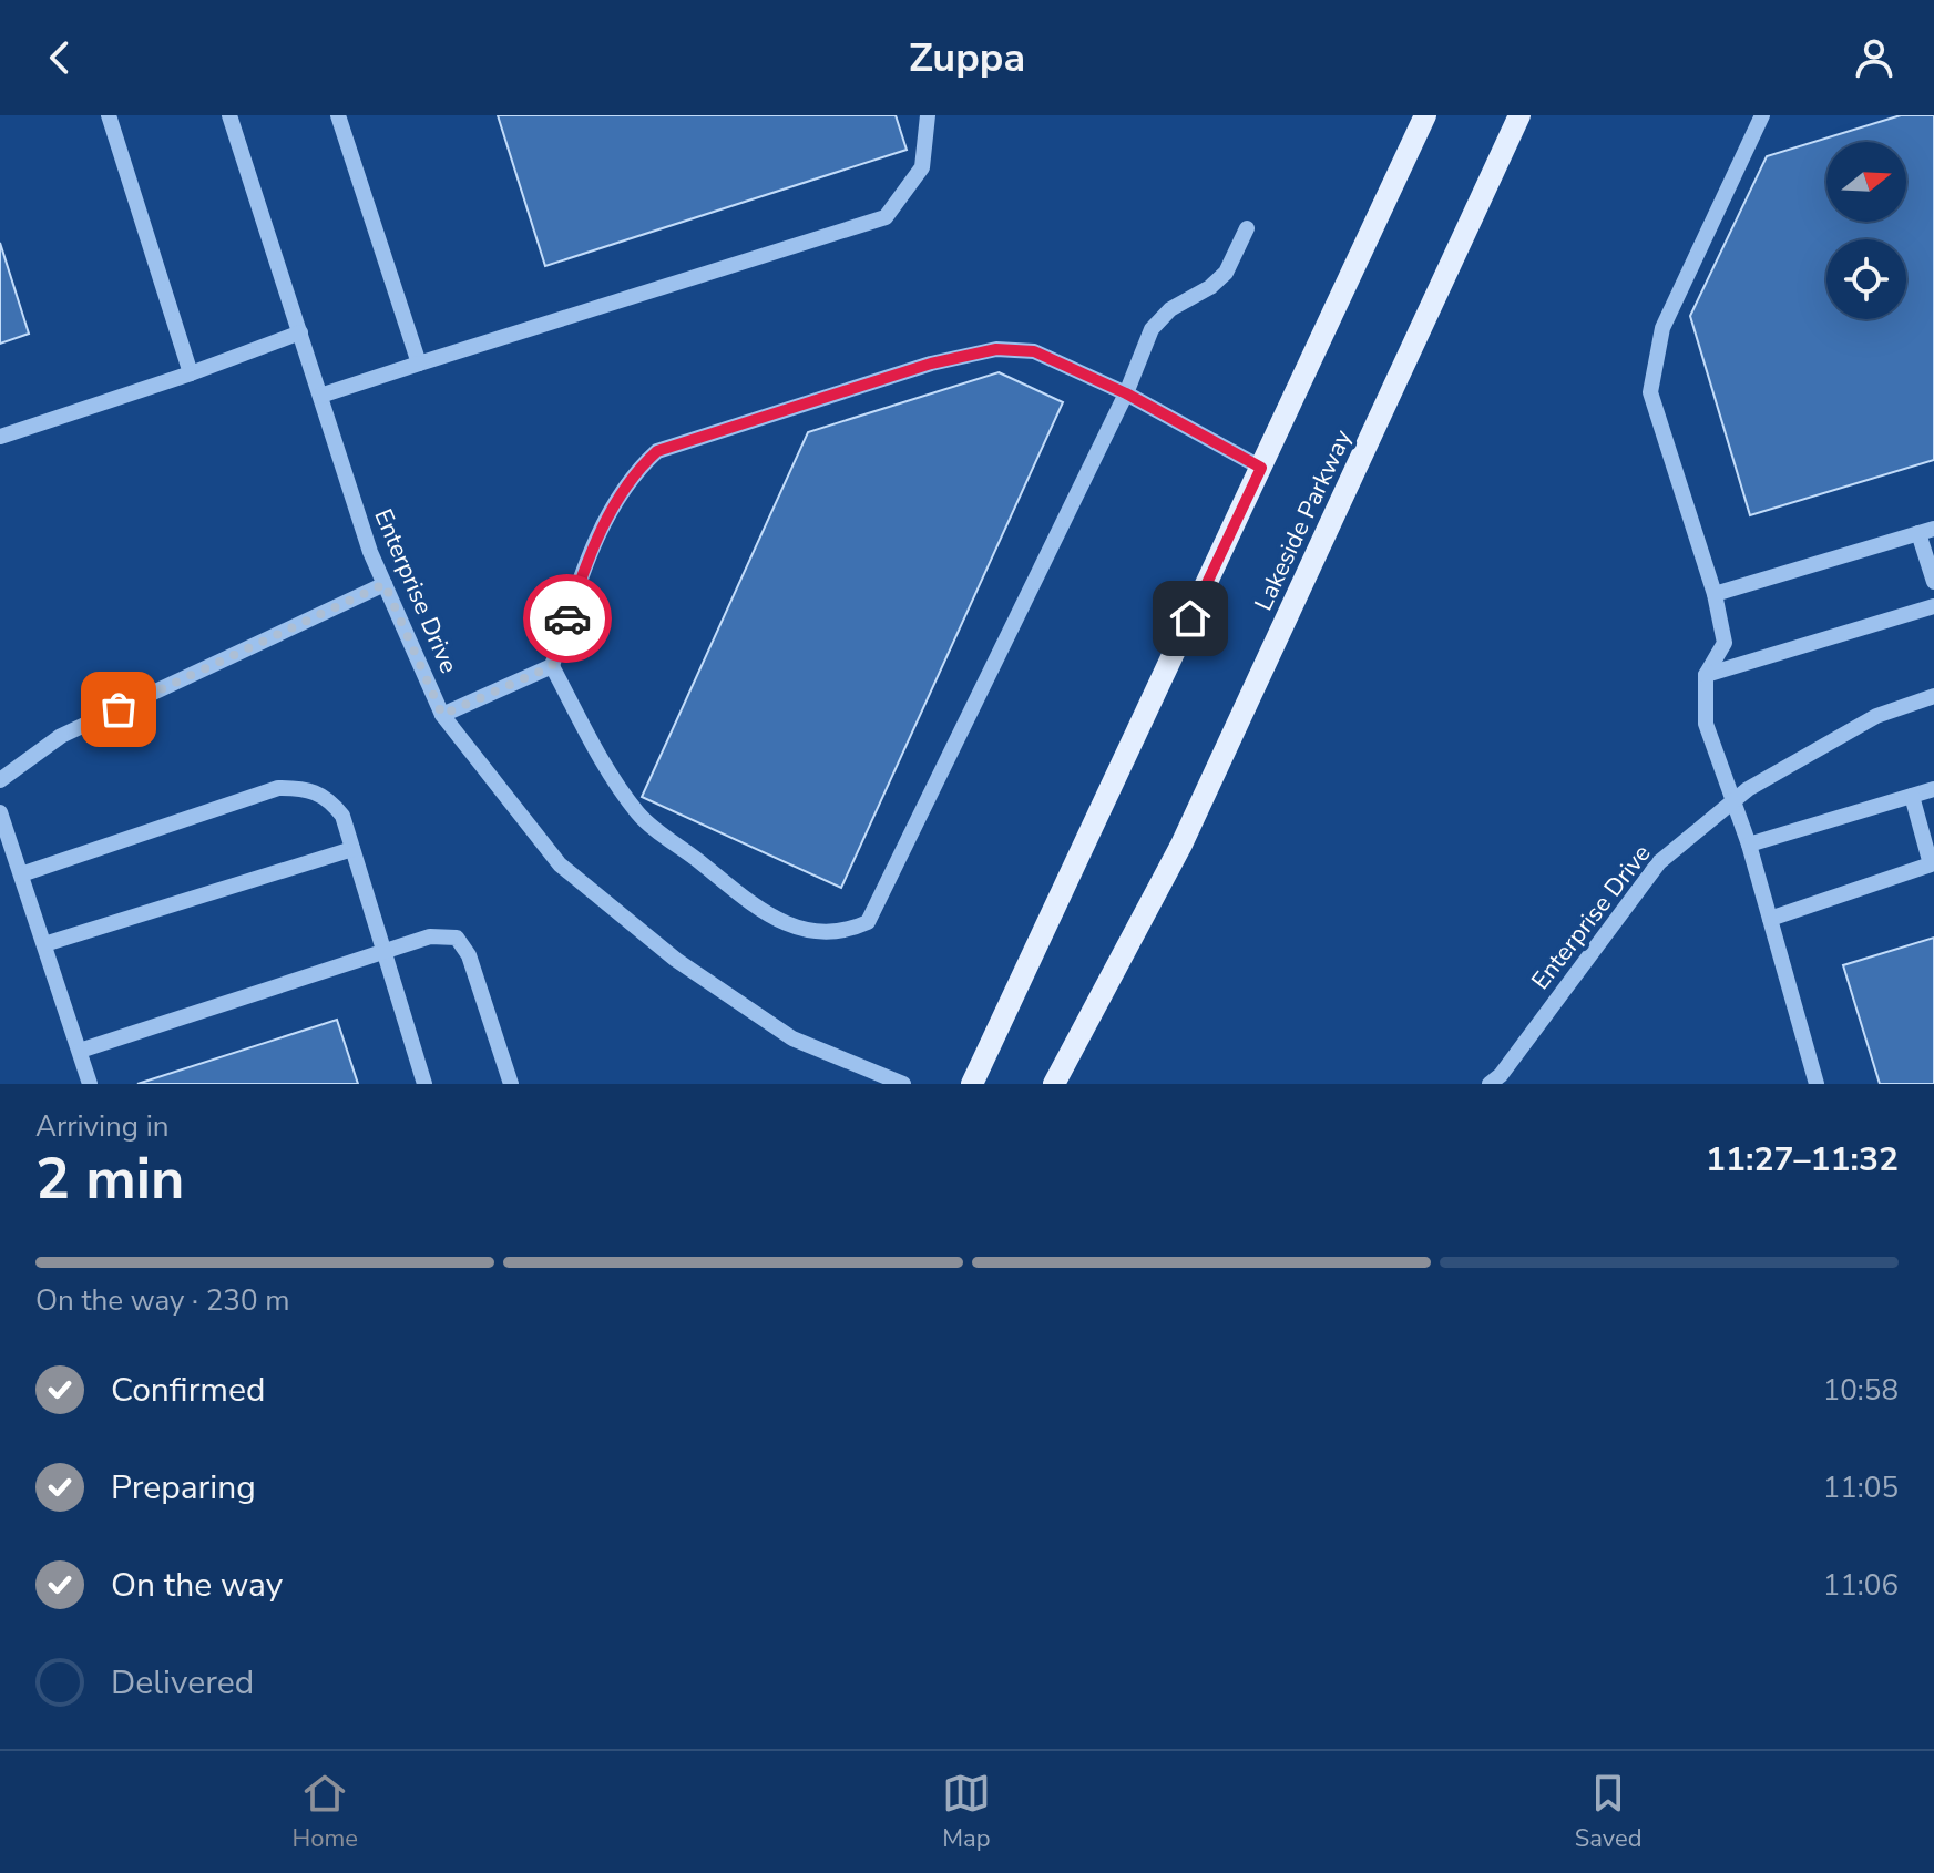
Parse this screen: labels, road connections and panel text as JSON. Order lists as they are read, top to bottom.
{
  "streets": {
    "main road": ["Lakeside Parkway"],
    "street": ["Enterprise Drive"]
  },
  "north": "right",
  "page": {
    "header": "Zuppa",
    "heading": ["2 min", "Arriving in", "11:27–11:32"],
    "bar": "On the way · 230 m",
    "list": [
      ["Confirmed", "10:58"],
      ["Preparing", "11:05"],
      ["On the way", "11:06"],
      "Delivered"
    ],
    "tabs": ["Home", "Map", "Saved"]
  }
}
